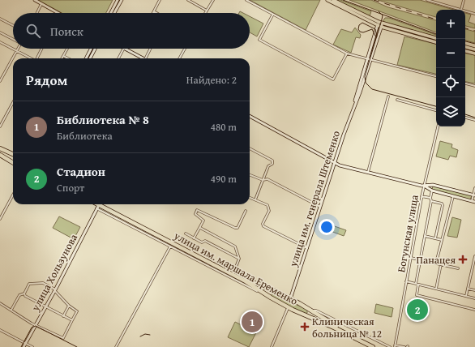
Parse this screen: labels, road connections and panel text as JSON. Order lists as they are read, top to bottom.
{
  "streets": {
    "highway": ["улица им. маршала Еременко"],
    "street": ["улица им. генерала Штеменко", "Богунская улица", "улица Хользунова"]
  },
  "crossings": [
    ["улица им. генерала Штеменко", "улица им. маршала Еременко"]
  ],
  "places": {
    "health": ["Панацея", "Клиническая больница № 12"]
  },
  "page": {
    "map_buttons": ["+", "−"],
    "search": "Поиск",
    "heading": ["Рядом", "Найдено: 2"],
    "list": [
      {
        "mark": "1",
        "name": "Библиотека № 8",
        "note": "Библиотека",
        "value": "480 m"
      },
      {
        "mark": "2",
        "name": "Стадион",
        "note": "Спорт",
        "value": "490 m"
      }
    ],
    "pins": ["2", "1"]
  }
}
